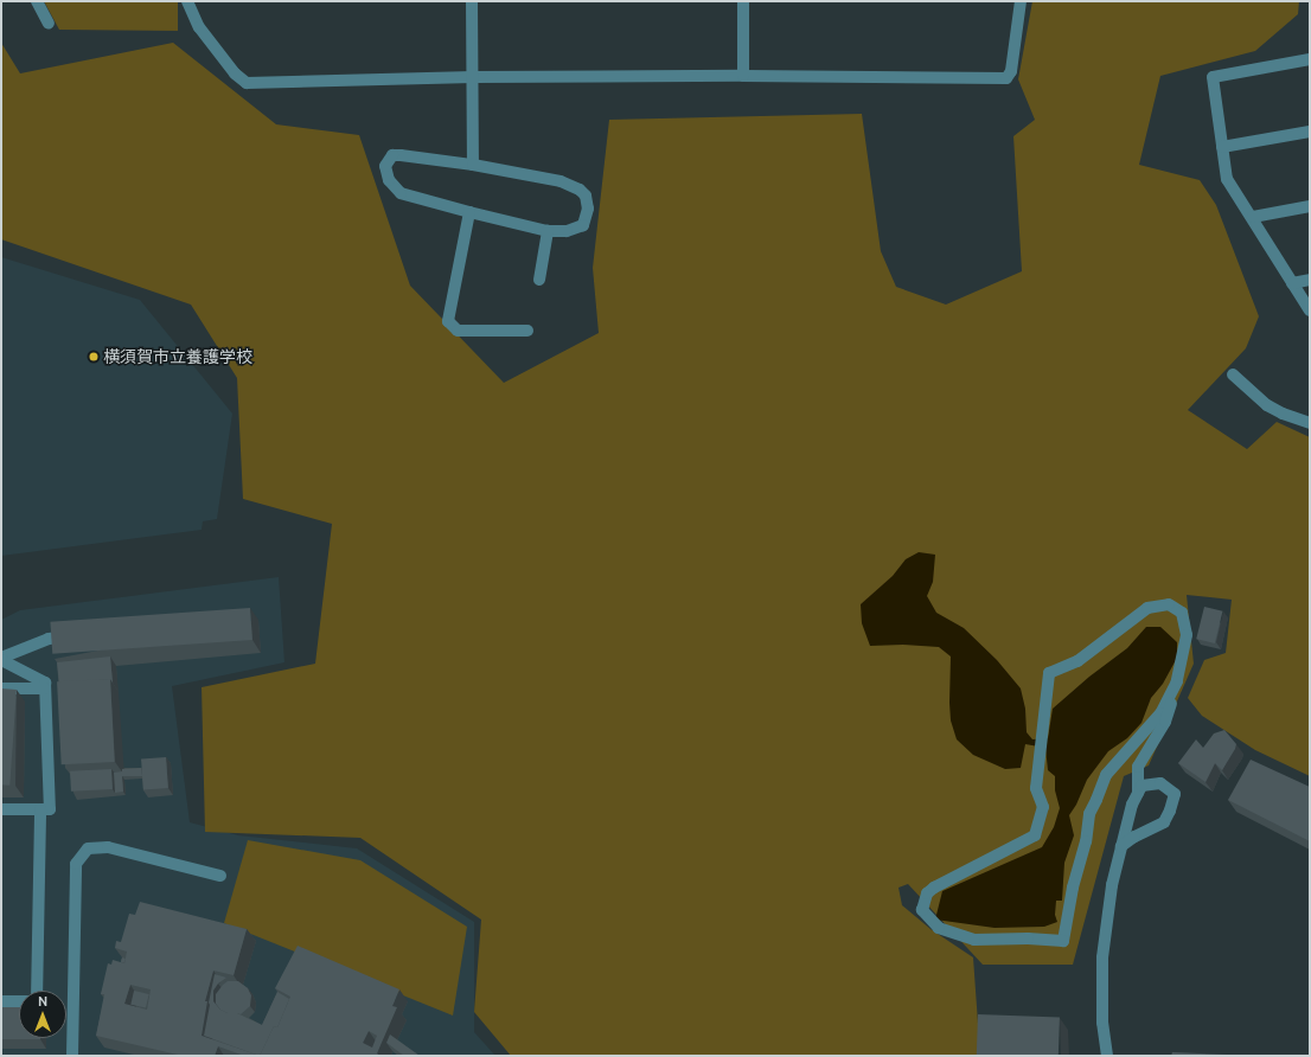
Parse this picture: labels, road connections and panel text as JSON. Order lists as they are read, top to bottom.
{
  "places": ["横須賀市立養護学校"],
  "north": "top"
}
